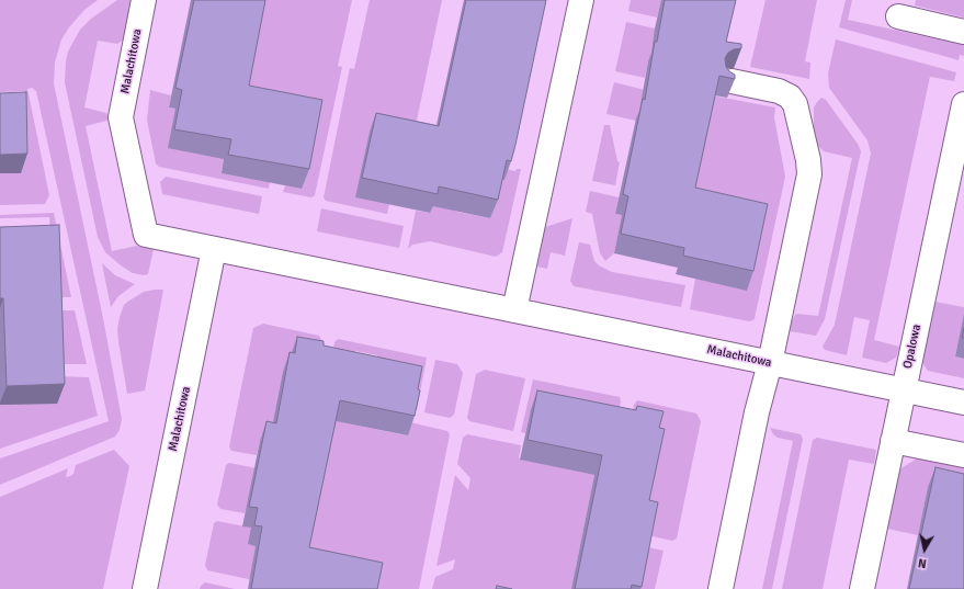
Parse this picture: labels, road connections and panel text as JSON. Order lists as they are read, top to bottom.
{
  "streets": {
    "street": ["Malachitowa", "Opalowa"]
  },
  "crossings": [
    ["Malachitowa", "Opalowa"]
  ],
  "north": "bottom"
}
